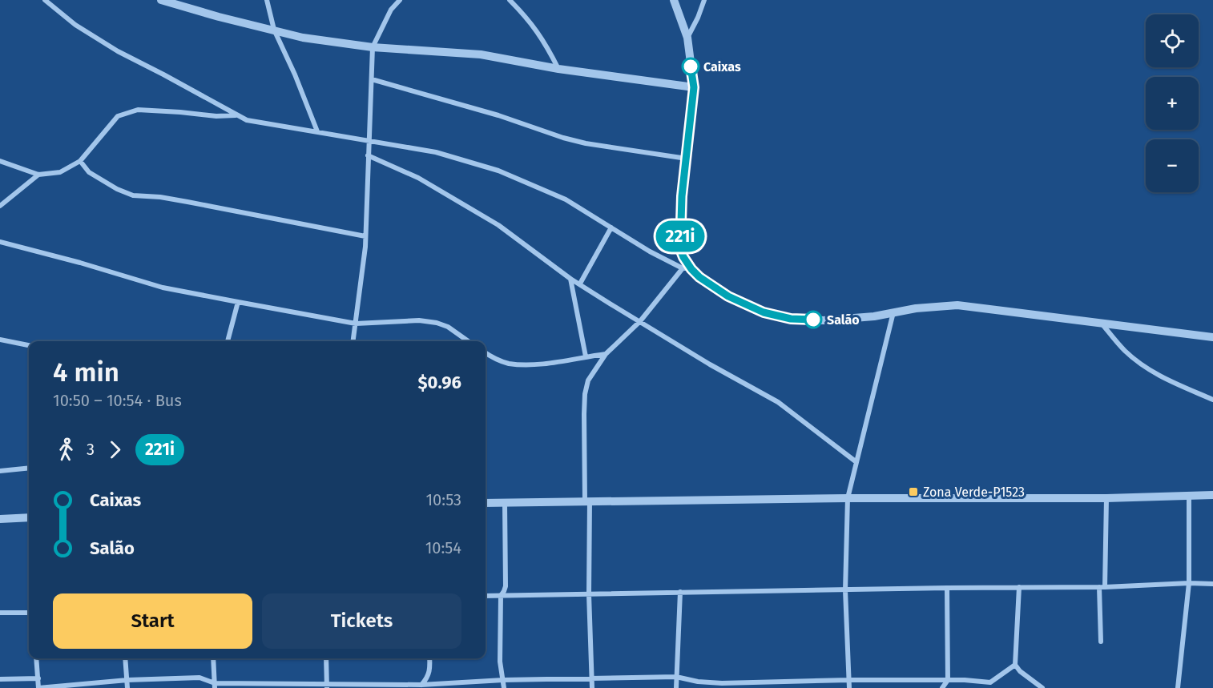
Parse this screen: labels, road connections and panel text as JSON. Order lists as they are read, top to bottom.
{
  "places": {
    "other": ["Caixas", "Salão"],
    "transit": ["Zona Verde-P1523"]
  },
  "lines": ["bus line 221i"],
  "page": {
    "on_map": "221i",
    "map_buttons": ["+", "−"],
    "heading": ["4 min", "10:50 – 10:54 · Bus", "$0.96"],
    "legs": ["3", "221i"],
    "list": [
      {
        "name": "Caixas",
        "value": "10:53"
      },
      {
        "name": "Salão",
        "value": "10:54"
      }
    ],
    "buttons": ["Start", "Tickets"]
  }
}
